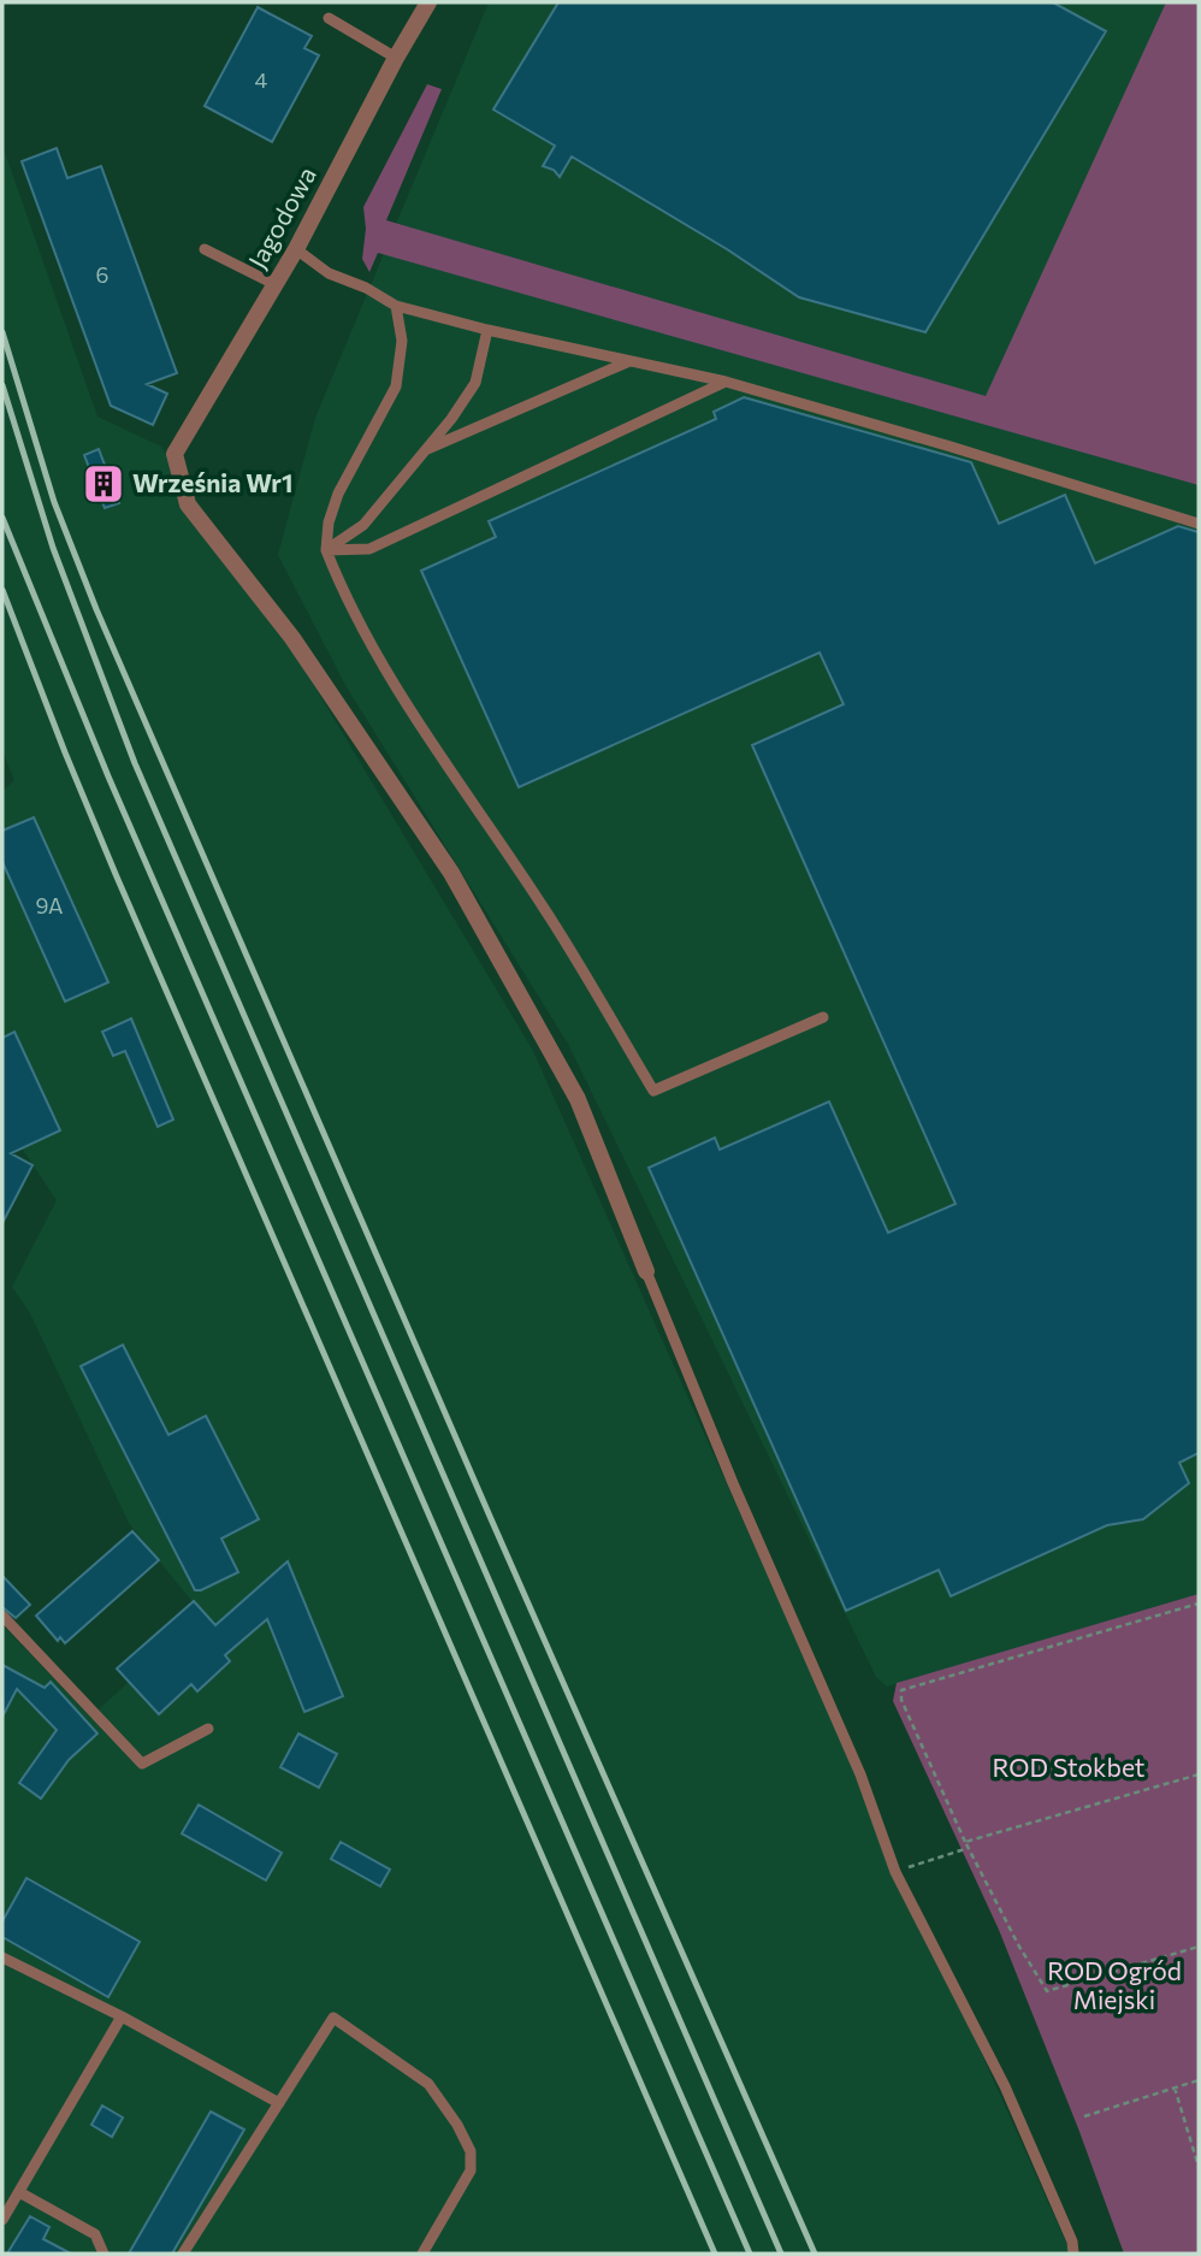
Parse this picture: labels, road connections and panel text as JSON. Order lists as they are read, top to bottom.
{
  "streets": {
    "street": ["Jagodowa"]
  },
  "parks": ["ROD Stokbet", "ROD Ogród Miejski"],
  "places": {
    "building": ["Września Wr1"]
  },
  "house_numbers": ["4", "6", "9A"]
}
